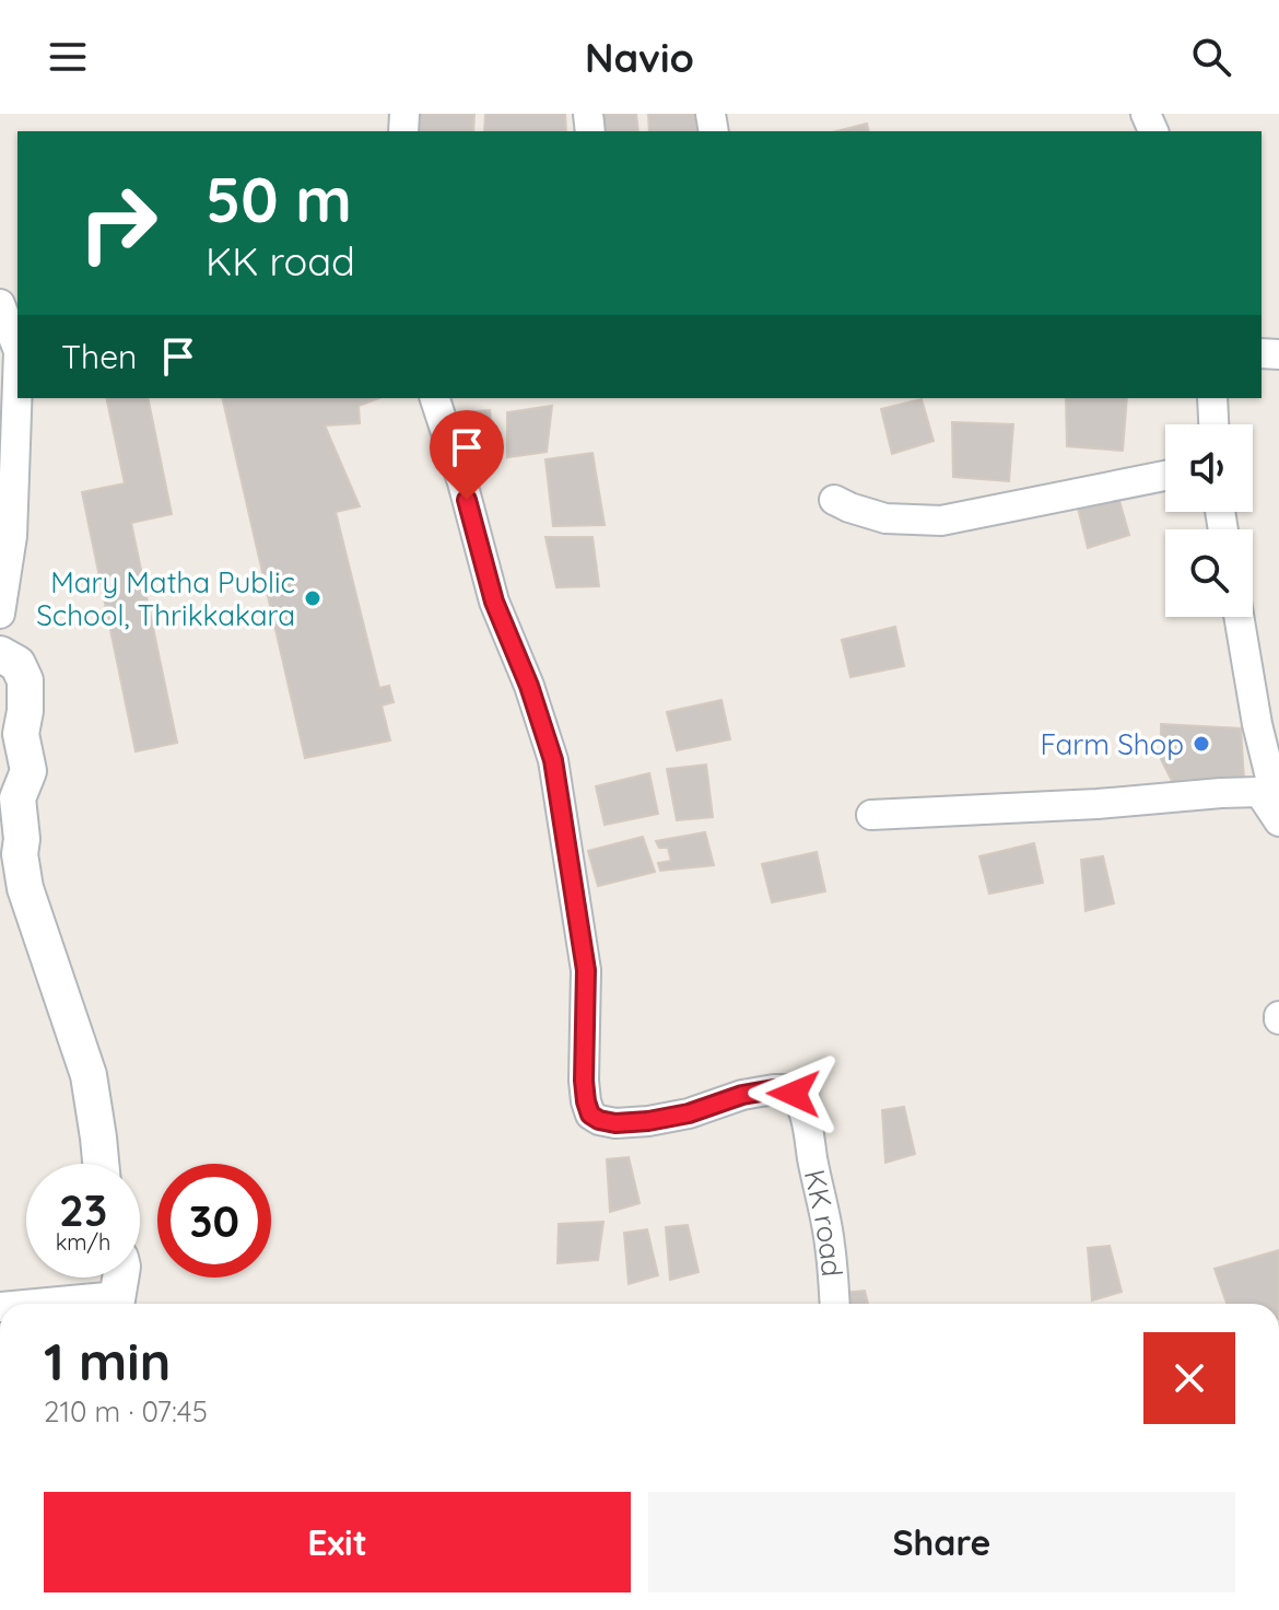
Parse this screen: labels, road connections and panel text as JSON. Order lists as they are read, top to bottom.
{
  "streets": {
    "street": ["KK road"]
  },
  "places": ["Mary Matha Public School, Thrikkakara", "Farm Shop"],
  "page": {
    "header": "Navio",
    "turn": ["50 m", "KK road"],
    "then": "Then",
    "speed": "23 km/h",
    "limit": "30",
    "heading": ["1 min", "210 m · 07:45"],
    "buttons": ["Exit", "Share"]
  }
}
